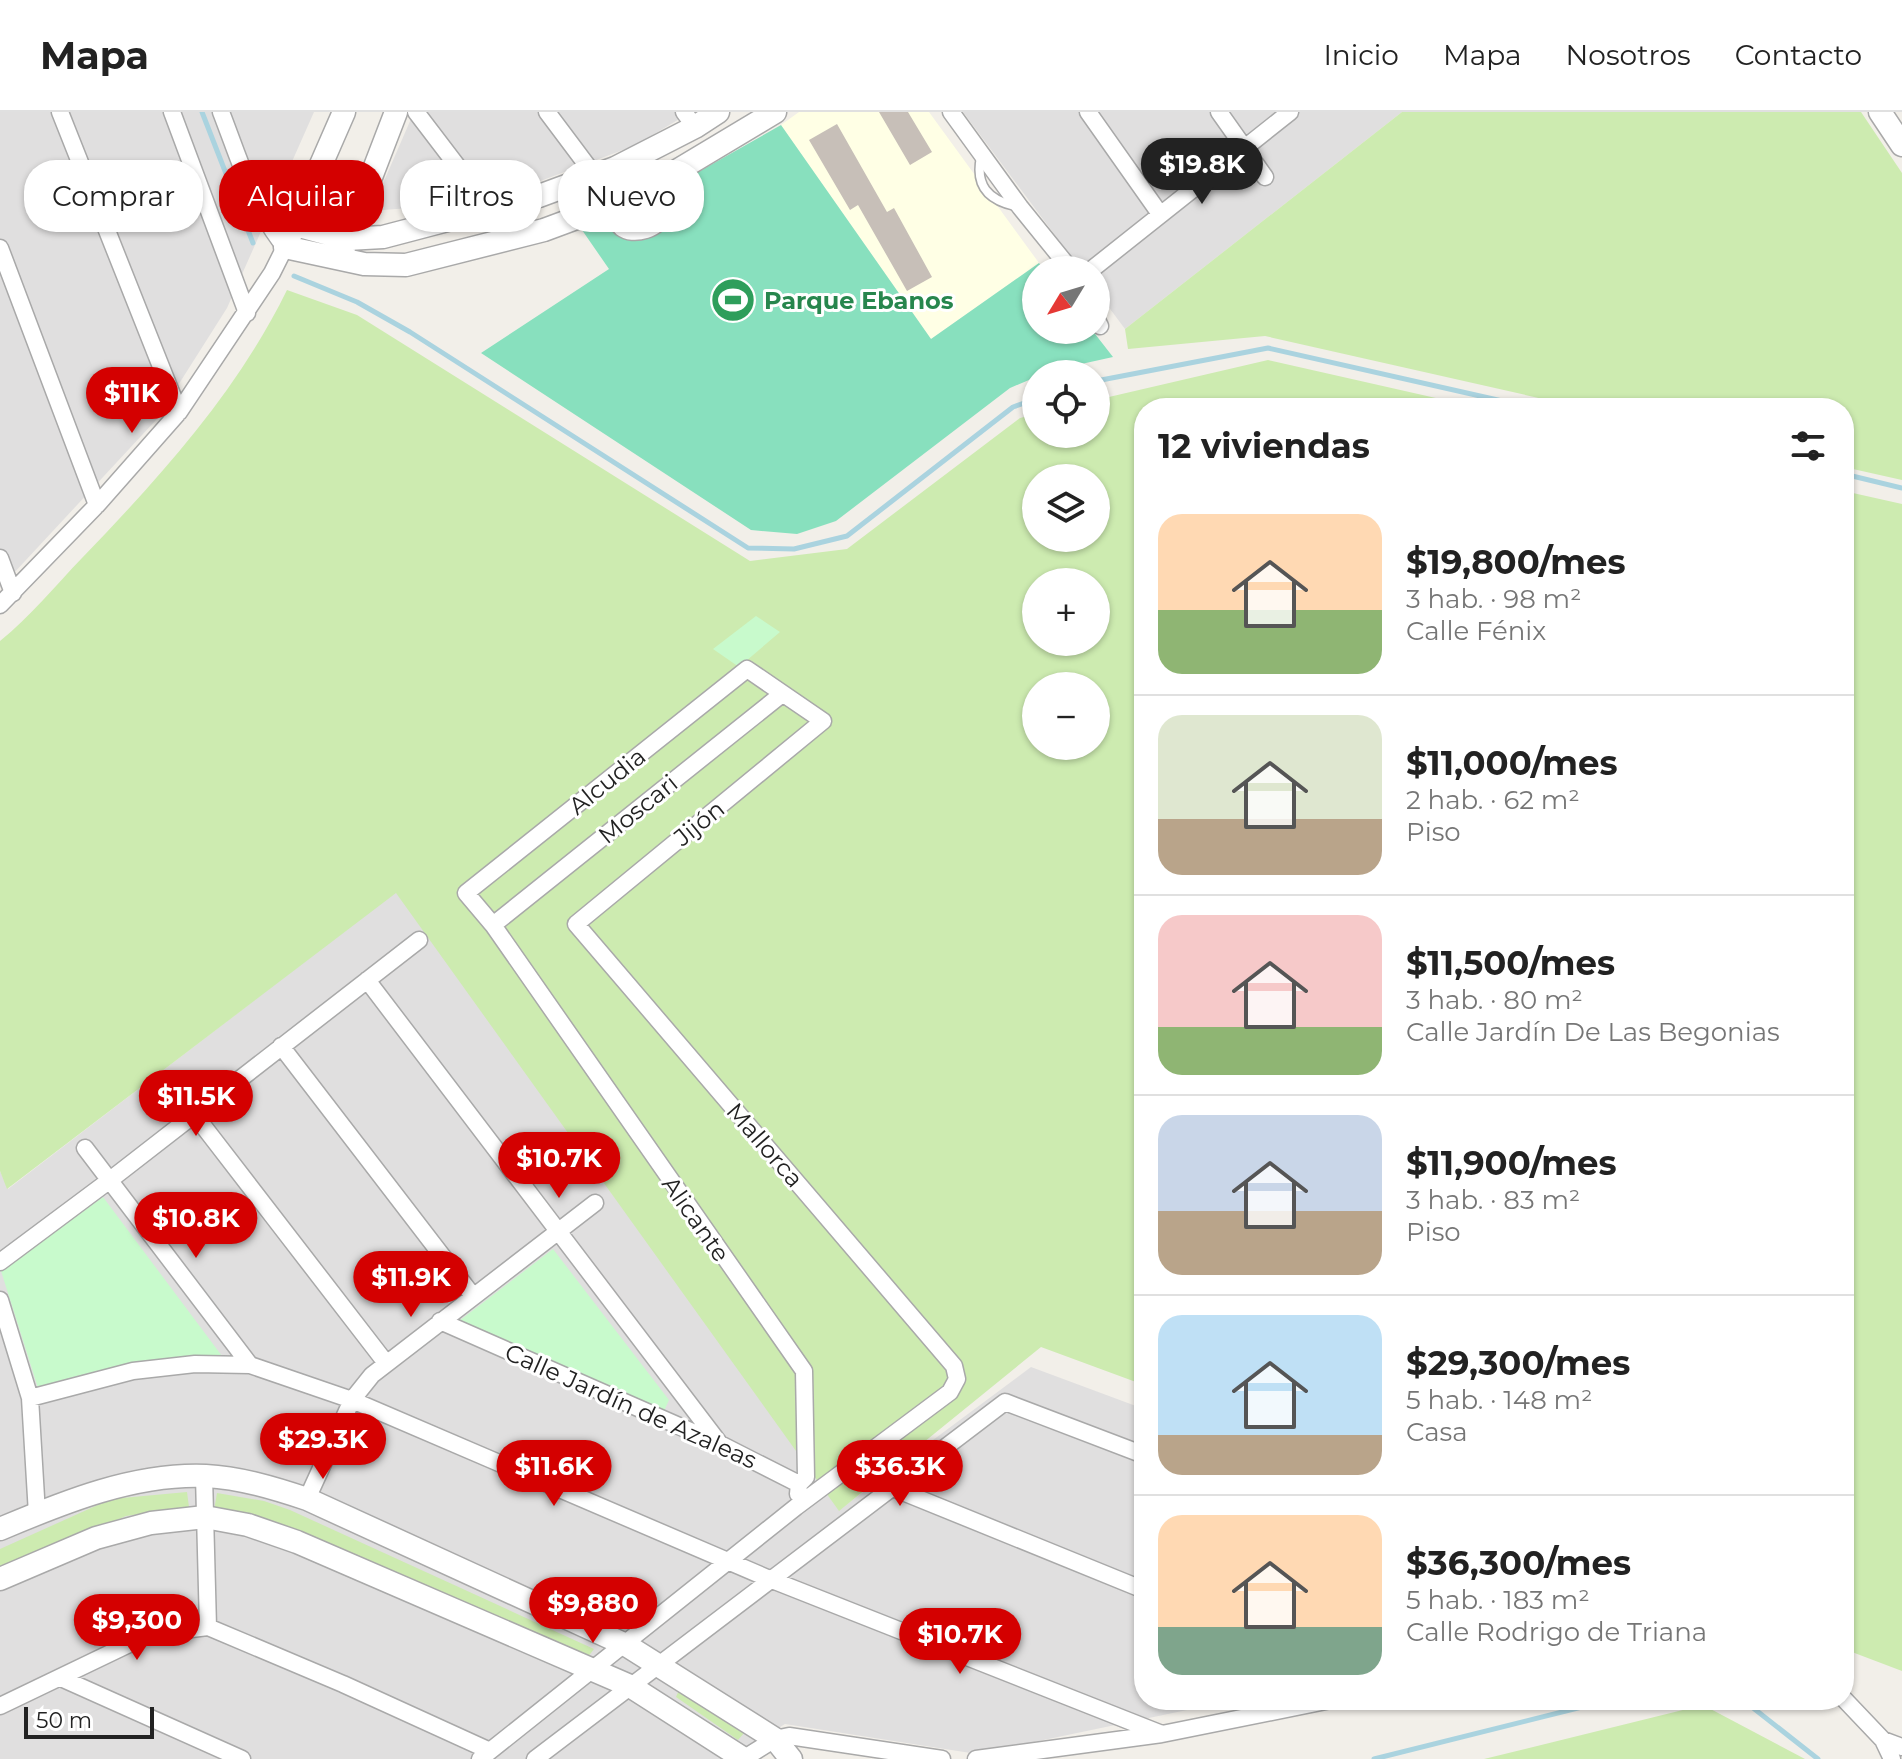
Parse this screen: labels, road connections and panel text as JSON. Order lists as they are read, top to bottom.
{
  "streets": {
    "street": [
      "Alcudia",
      "Moscari",
      "Jijón",
      "Mallorca",
      "Alicante",
      "Calle Jardín de Azaleas"
    ]
  },
  "crossings": [
    ["Alcudia", "Moscari"],
    ["Alcudia", "Jijón"],
    ["Alcudia", "Alicante"],
    ["Moscari", "Jijón"],
    ["Moscari", "Alicante"],
    ["Jijón", "Mallorca"],
    ["Alicante", "Calle Jardín de Azaleas"]
  ],
  "places": {
    "sports": ["Parque Ebanos"]
  },
  "scale_bar": "50 m",
  "north": "bottom left",
  "page": {
    "header": "Mapa",
    "nav": [
      "Inicio",
      "Mapa",
      "Nosotros",
      "Contacto"
    ],
    "price": [
      "$19.8K",
      "$11K",
      "$11.5K",
      "$10.7K",
      "$10.8K",
      "$11.9K",
      "$29.3K",
      "$11.6K",
      "$36.3K",
      "$9,880",
      "$9,300",
      "$10.7K"
    ],
    "chip": [
      "Comprar",
      "Alquilar",
      "Filtros",
      "Nuevo"
    ],
    "map_buttons": ["+", "−"],
    "heading": "12 viviendas",
    "list": [
      {
        "name": "$19,800/mes",
        "note": "3 hab. · 98 m² · Calle Fénix"
      },
      {
        "name": "$11,000/mes",
        "note": "2 hab. · 62 m² · Piso"
      },
      {
        "name": "$11,500/mes",
        "note": "3 hab. · 80 m² · Calle Jardín De Las Begonias"
      },
      {
        "name": "$11,900/mes",
        "note": "3 hab. · 83 m² · Piso"
      },
      {
        "name": "$29,300/mes",
        "note": "5 hab. · 148 m² · Casa"
      },
      {
        "name": "$36,300/mes",
        "note": "5 hab. · 183 m² · Calle Rodrigo de Triana"
      }
    ],
    "scale": "50 m"
  }
}
